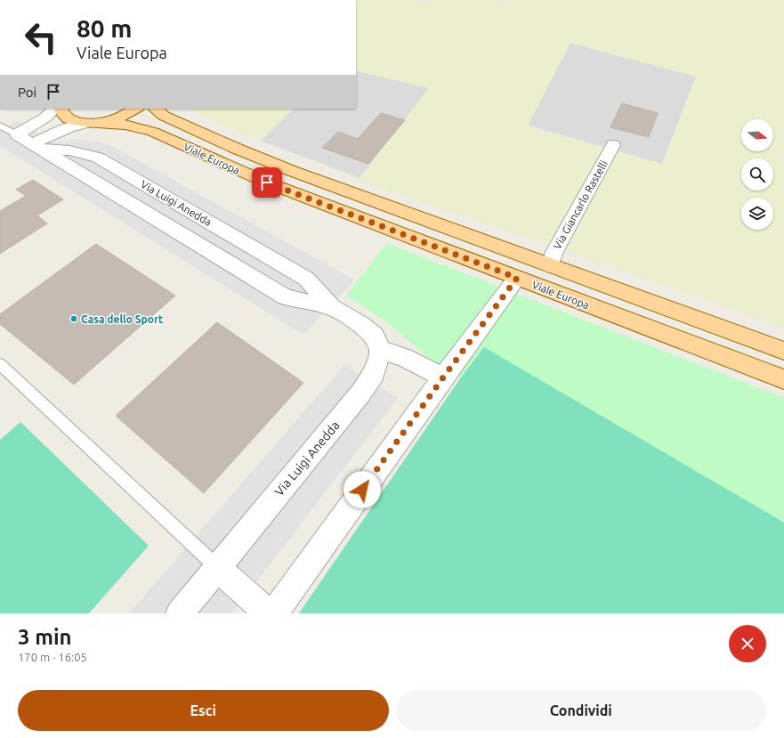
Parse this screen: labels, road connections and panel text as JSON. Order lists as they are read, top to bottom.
{
  "streets": {
    "main road": ["Viale Europa"],
    "street": ["Via Luigi Anedda", "Via Giancarlo Rastelli"]
  },
  "crossings": [
    ["Viale Europa", "Via Giancarlo Rastelli"]
  ],
  "places": ["Casa dello Sport"],
  "north": "right",
  "page": {
    "turn": ["80 m", "Viale Europa"],
    "then": "Poi",
    "heading": ["3 min", "170 m · 16:05"],
    "buttons": ["Esci", "Condividi"]
  }
}
